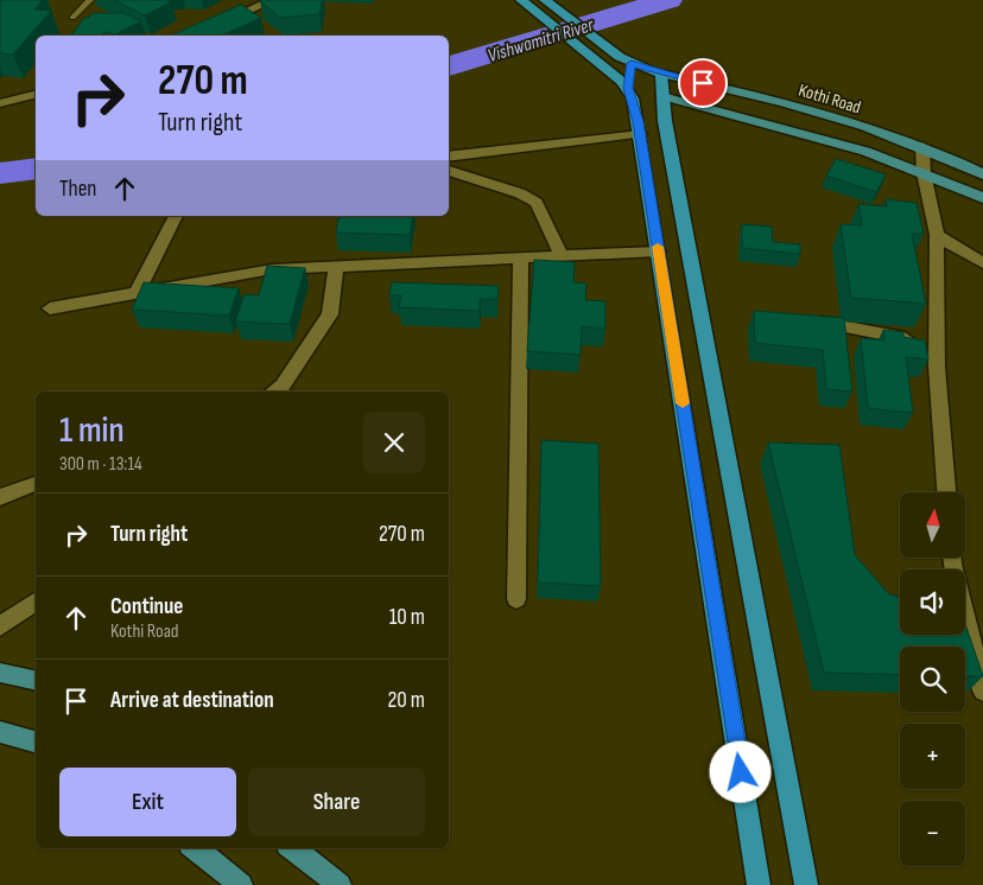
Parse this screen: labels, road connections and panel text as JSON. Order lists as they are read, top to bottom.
{
  "streets": {
    "main road": ["Kothi Road"]
  },
  "water": ["Vishwamitri River"],
  "north": "top",
  "page": {
    "turn": ["270 m", "Turn right"],
    "then": "Then",
    "heading": ["1 min", "300 m · 13:14"],
    "map_buttons": ["+", "−"],
    "list": [
      {
        "name": "Turn right",
        "value": "270 m"
      },
      {
        "name": "Continue",
        "note": "Kothi Road",
        "value": "10 m"
      },
      {
        "name": "Arrive at destination",
        "value": "20 m"
      }
    ],
    "buttons": ["Exit", "Share"]
  }
}
